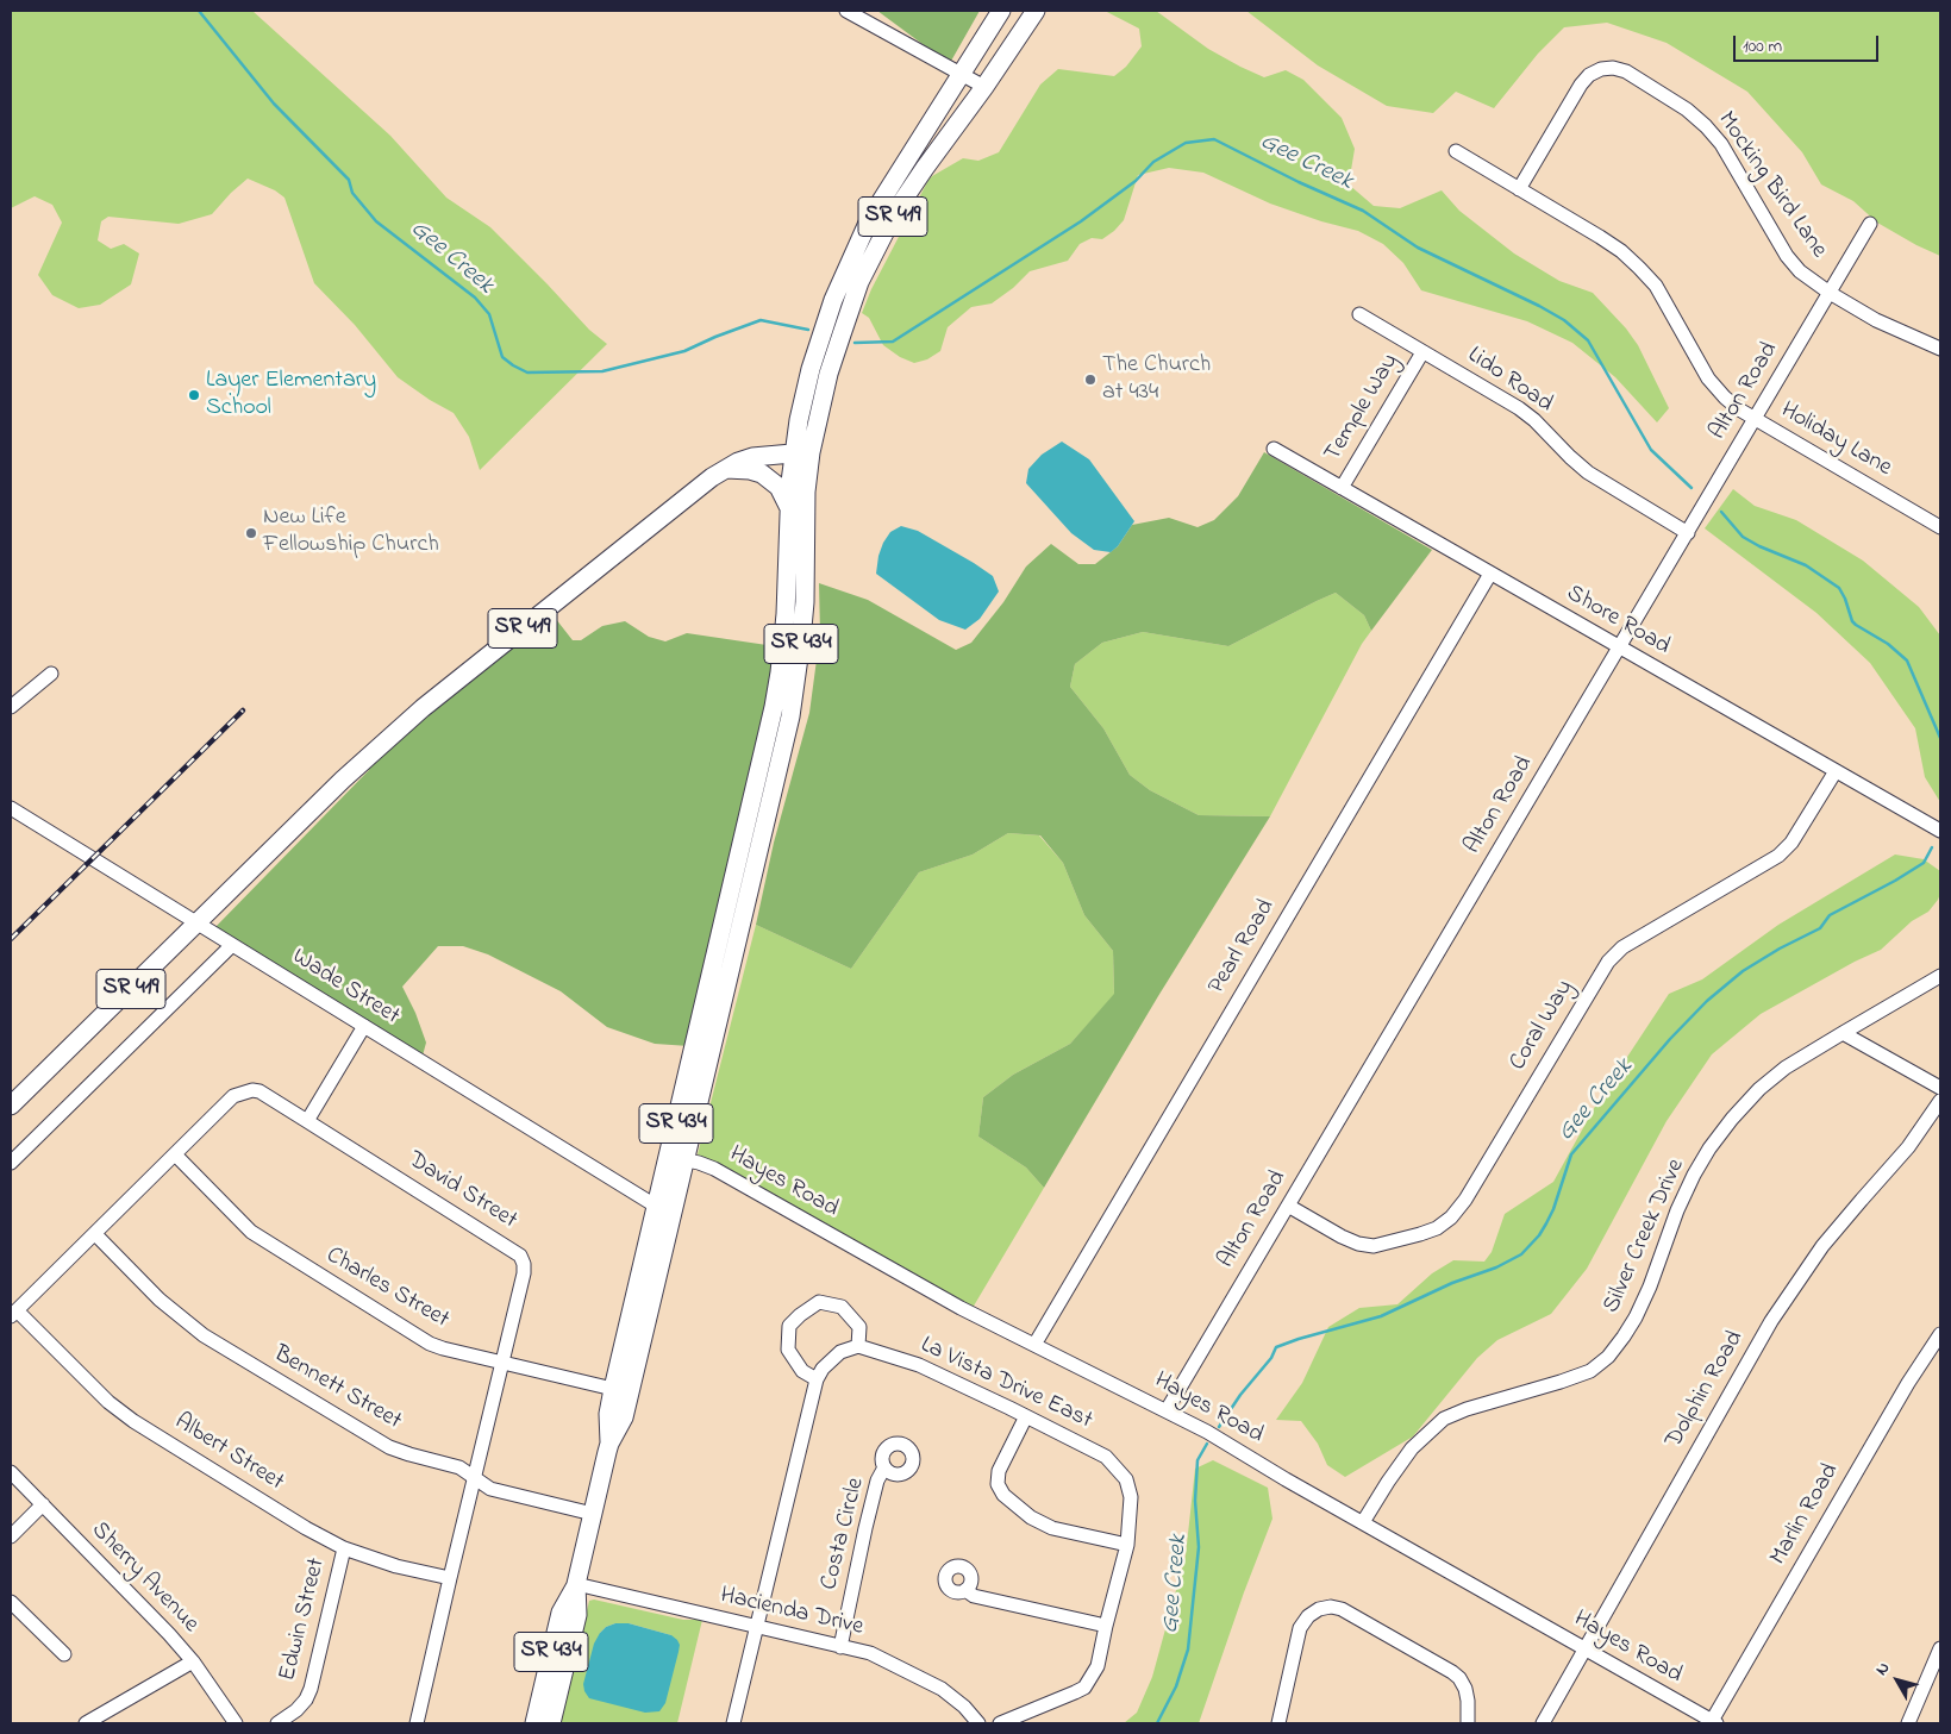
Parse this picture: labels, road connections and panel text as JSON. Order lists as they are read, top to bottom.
{
  "streets": {
    "main road": ["SR 419", "SR 434"],
    "street": [
      "Mocking Bird Lane",
      "Lido Road",
      "Alton Road",
      "Temple Way",
      "Holiday Lane",
      "Shore Road",
      "Pearl Road",
      "Wade Street",
      "Coral Way",
      "Hayes Road",
      "David Street",
      "Silver Creek Drive",
      "Charles Street",
      "La Vista Drive East",
      "Bennett Street",
      "Dolphin Road",
      "Albert Street",
      "Marlin Road",
      "Costa Circle",
      "Sherry Avenue",
      "Hacienda Drive",
      "Edwin Street"
    ]
  },
  "crossings": [
    ["Mocking Bird Lane", "Alton Road"],
    ["Mocking Bird Lane", "Holiday Lane"],
    ["SR 419", "SR 434"],
    ["SR 419", "Wade Street"],
    ["Lido Road", "Alton Road"],
    ["Lido Road", "Temple Way"],
    ["Alton Road", "Holiday Lane"],
    ["Alton Road", "Shore Road"],
    ["Alton Road", "Coral Way"],
    ["Alton Road", "Hayes Road"],
    ["Temple Way", "Shore Road"],
    ["Shore Road", "Pearl Road"],
    ["Shore Road", "Coral Way"],
    ["SR 434", "Wade Street"],
    ["SR 434", "Hayes Road"],
    ["SR 434", "Charles Street"],
    ["SR 434", "Bennett Street"],
    ["SR 434", "Hacienda Drive"],
    ["Pearl Road", "Hayes Road"],
    ["Hayes Road", "Silver Creek Drive"],
    ["Hayes Road", "Dolphin Road"],
    ["Hayes Road", "Marlin Road"],
    ["David Street", "Charles Street"],
    ["David Street", "Bennett Street"],
    ["David Street", "Albert Street"],
    ["Albert Street", "Edwin Street"],
    ["Costa Circle", "Hacienda Drive"]
  ],
  "water": ["Gee Creek"],
  "places": ["The Church at 434", "Layer Elementary School", "New Life Fellowship Church"],
  "scale_bar": "100 m",
  "north": "top left"
}
